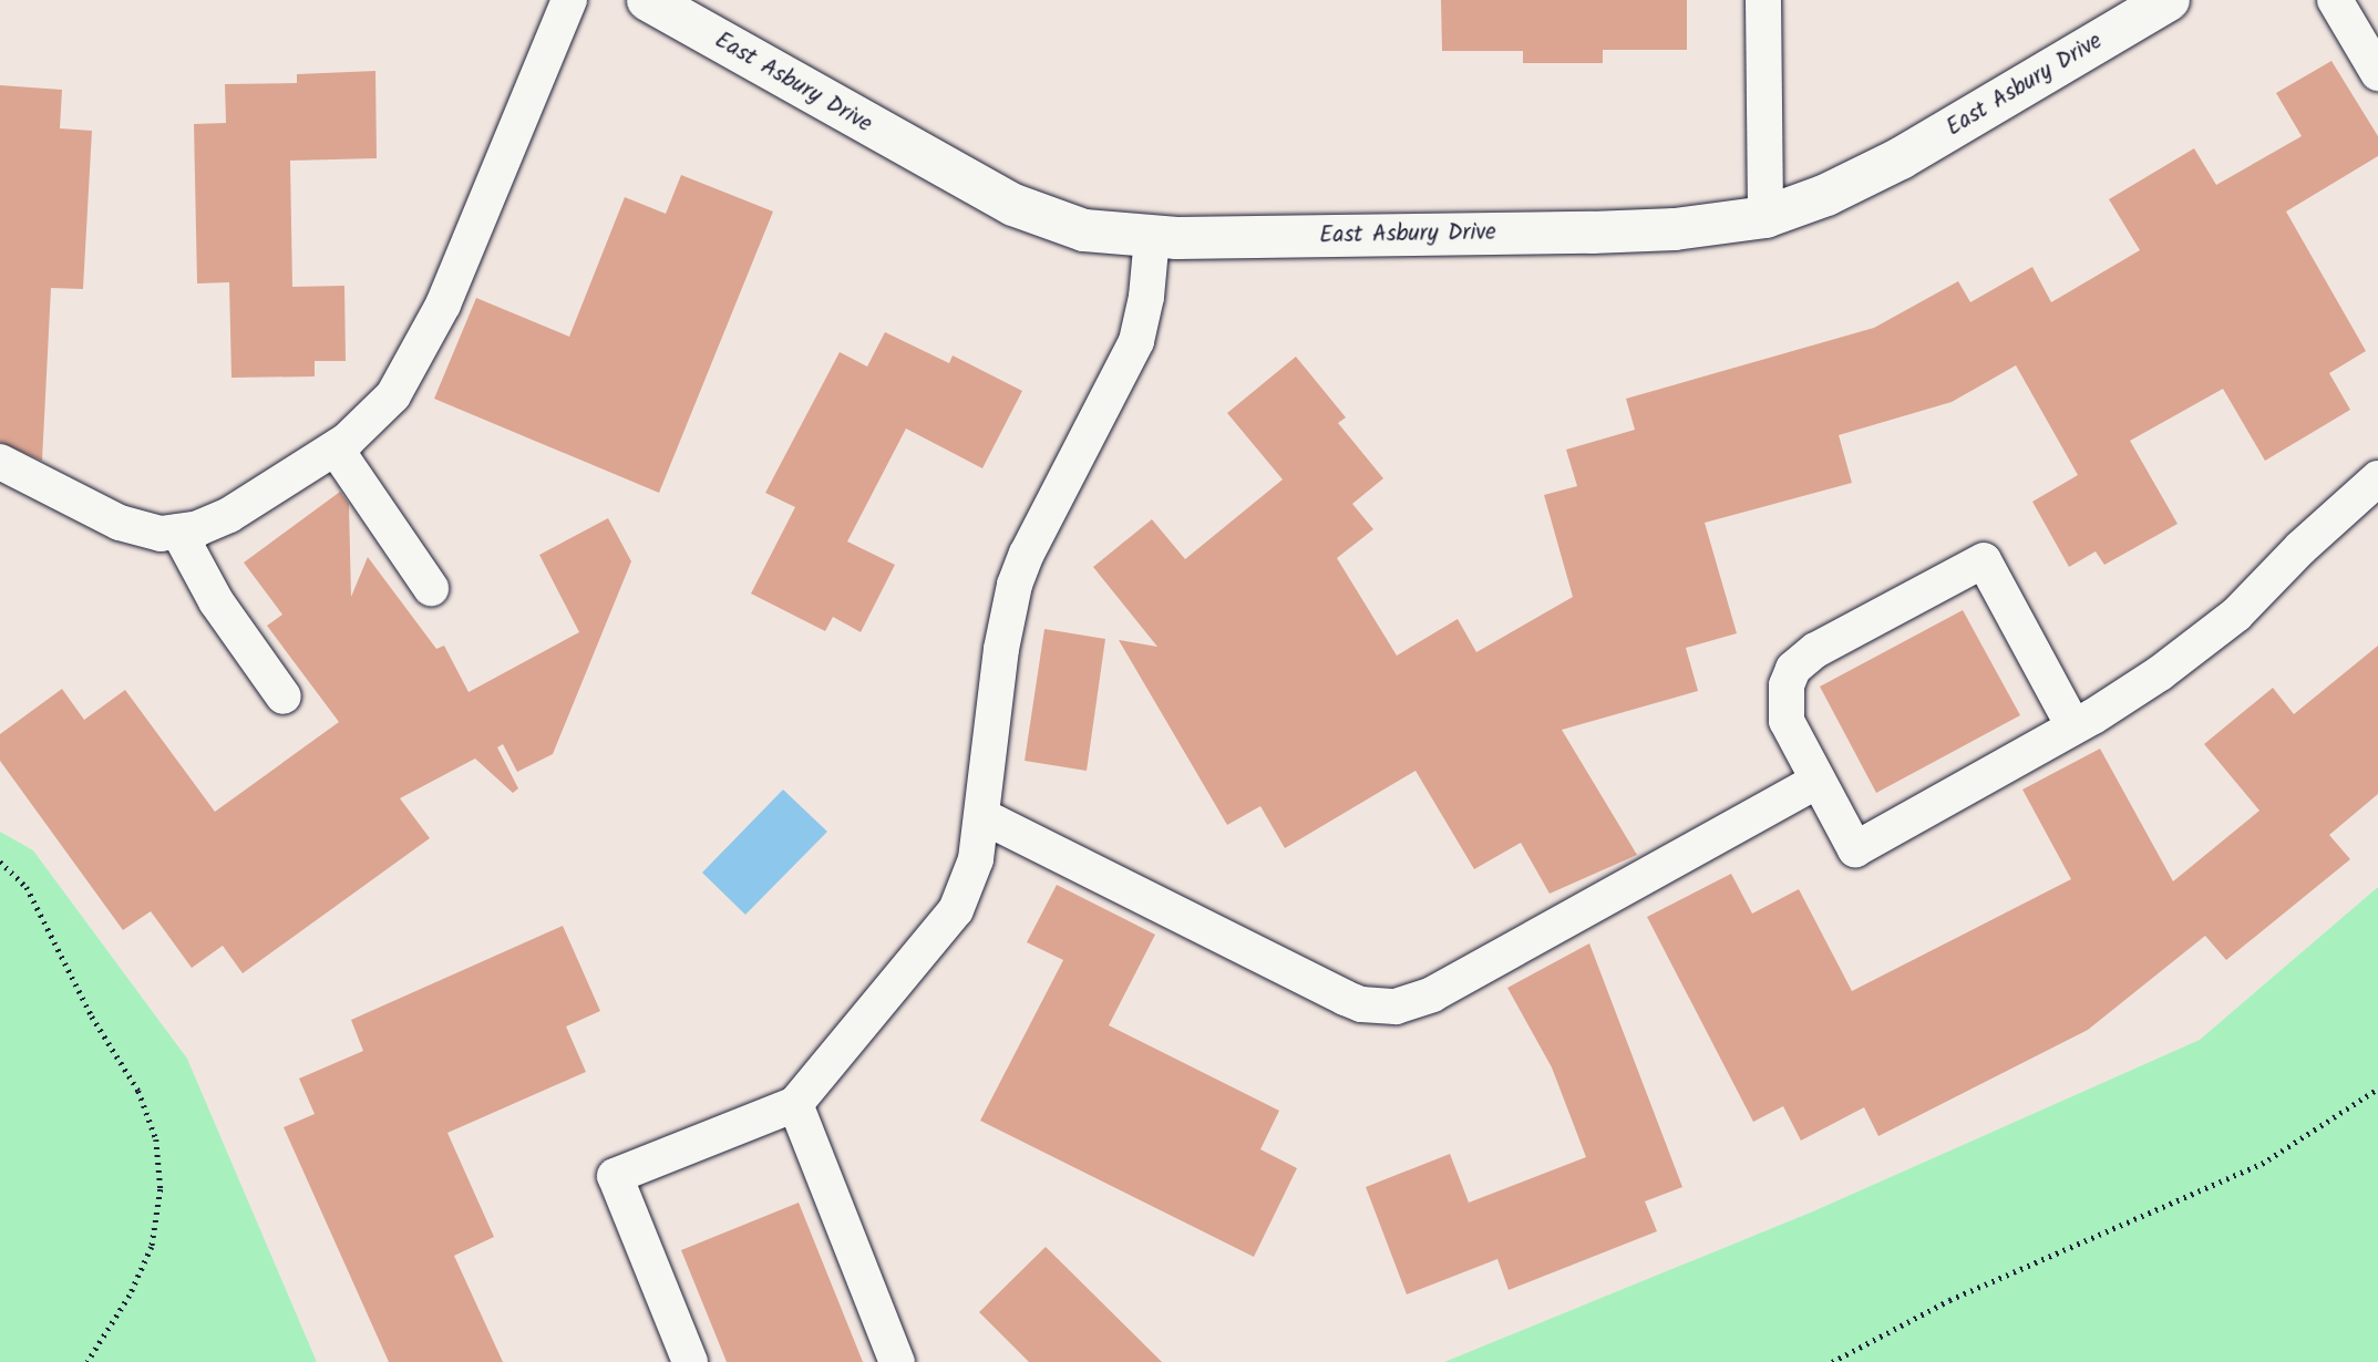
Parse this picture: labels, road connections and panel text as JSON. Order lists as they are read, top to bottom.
{
  "streets": {
    "street": ["East Asbury Drive"]
  }
}
